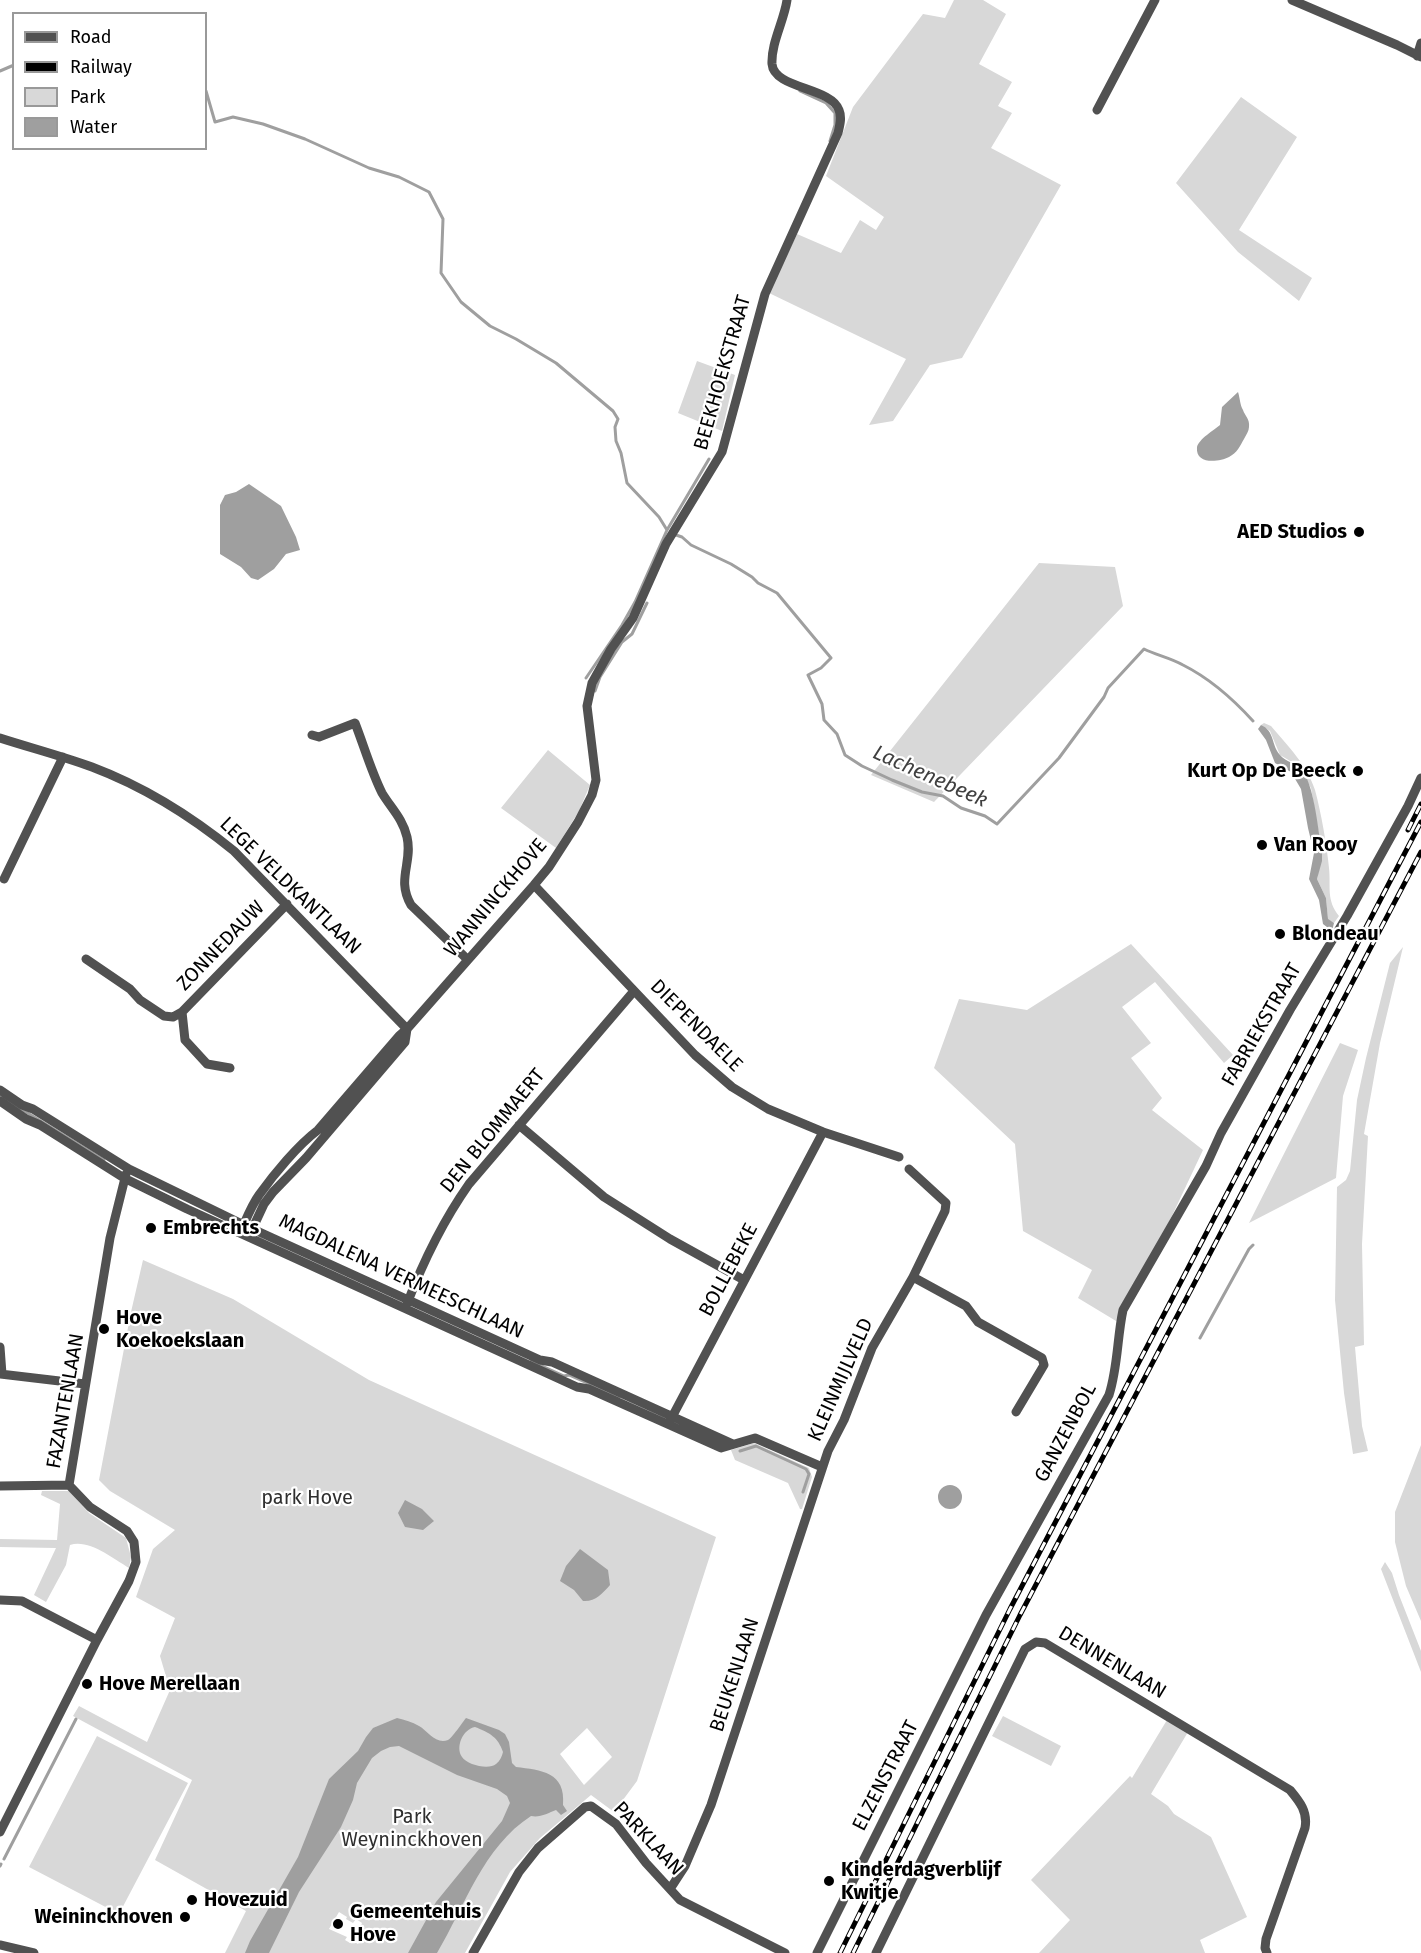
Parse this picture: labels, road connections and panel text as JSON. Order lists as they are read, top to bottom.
{
  "streets": {
    "street": [
      "BEEKHOEKSTRAAT",
      "LEGE VELDKANTLAAN",
      "WANNINCKHOVE",
      "ZONNEDAUW",
      "FABRIEKSTRAAT",
      "DIEPENDAELE",
      "DEN BLOMMAERT",
      "BOLLEBEKE",
      "MAGDALENA VERMEESCHLAAN",
      "KLEINMIJLVELD",
      "FAZANTENLAAN",
      "GANZENBOL",
      "DENNENLAAN",
      "BEUKENLAAN",
      "ELZENSTRAAT",
      "PARKLAAN"
    ]
  },
  "crossings": [
    ["BEEKHOEKSTRAAT", "WANNINCKHOVE"],
    ["LEGE VELDKANTLAAN", "WANNINCKHOVE"],
    ["LEGE VELDKANTLAAN", "ZONNEDAUW"],
    ["WANNINCKHOVE", "DIEPENDAELE"],
    ["WANNINCKHOVE", "MAGDALENA VERMEESCHLAAN"],
    ["FABRIEKSTRAAT", "GANZENBOL"],
    ["DIEPENDAELE", "DEN BLOMMAERT"],
    ["DIEPENDAELE", "BOLLEBEKE"],
    ["DEN BLOMMAERT", "MAGDALENA VERMEESCHLAAN"],
    ["BOLLEBEKE", "MAGDALENA VERMEESCHLAAN"],
    ["MAGDALENA VERMEESCHLAAN", "KLEINMIJLVELD"],
    ["MAGDALENA VERMEESCHLAAN", "FAZANTENLAAN"],
    ["MAGDALENA VERMEESCHLAAN", "BEUKENLAAN"],
    ["KLEINMIJLVELD", "BEUKENLAAN"],
    ["GANZENBOL", "ELZENSTRAAT"],
    ["BEUKENLAAN", "PARKLAAN"]
  ],
  "water": ["Lachenebeek"],
  "parks": ["park Hove", "Park Weyninckhoven"],
  "places": [
    "AED Studios",
    "Kurt Op De Beeck",
    "Van Rooy",
    "Blondeau",
    "Embrechts",
    "Hove Koekoekslaan",
    "Hove Merellaan",
    "Kinderdagverblijf Kwitje",
    "Hovezuid",
    "Weininckhoven",
    "Gemeentehuis Hove"
  ],
  "legend": [
    "Road",
    "Railway",
    "Park",
    "Water"
  ]
}
